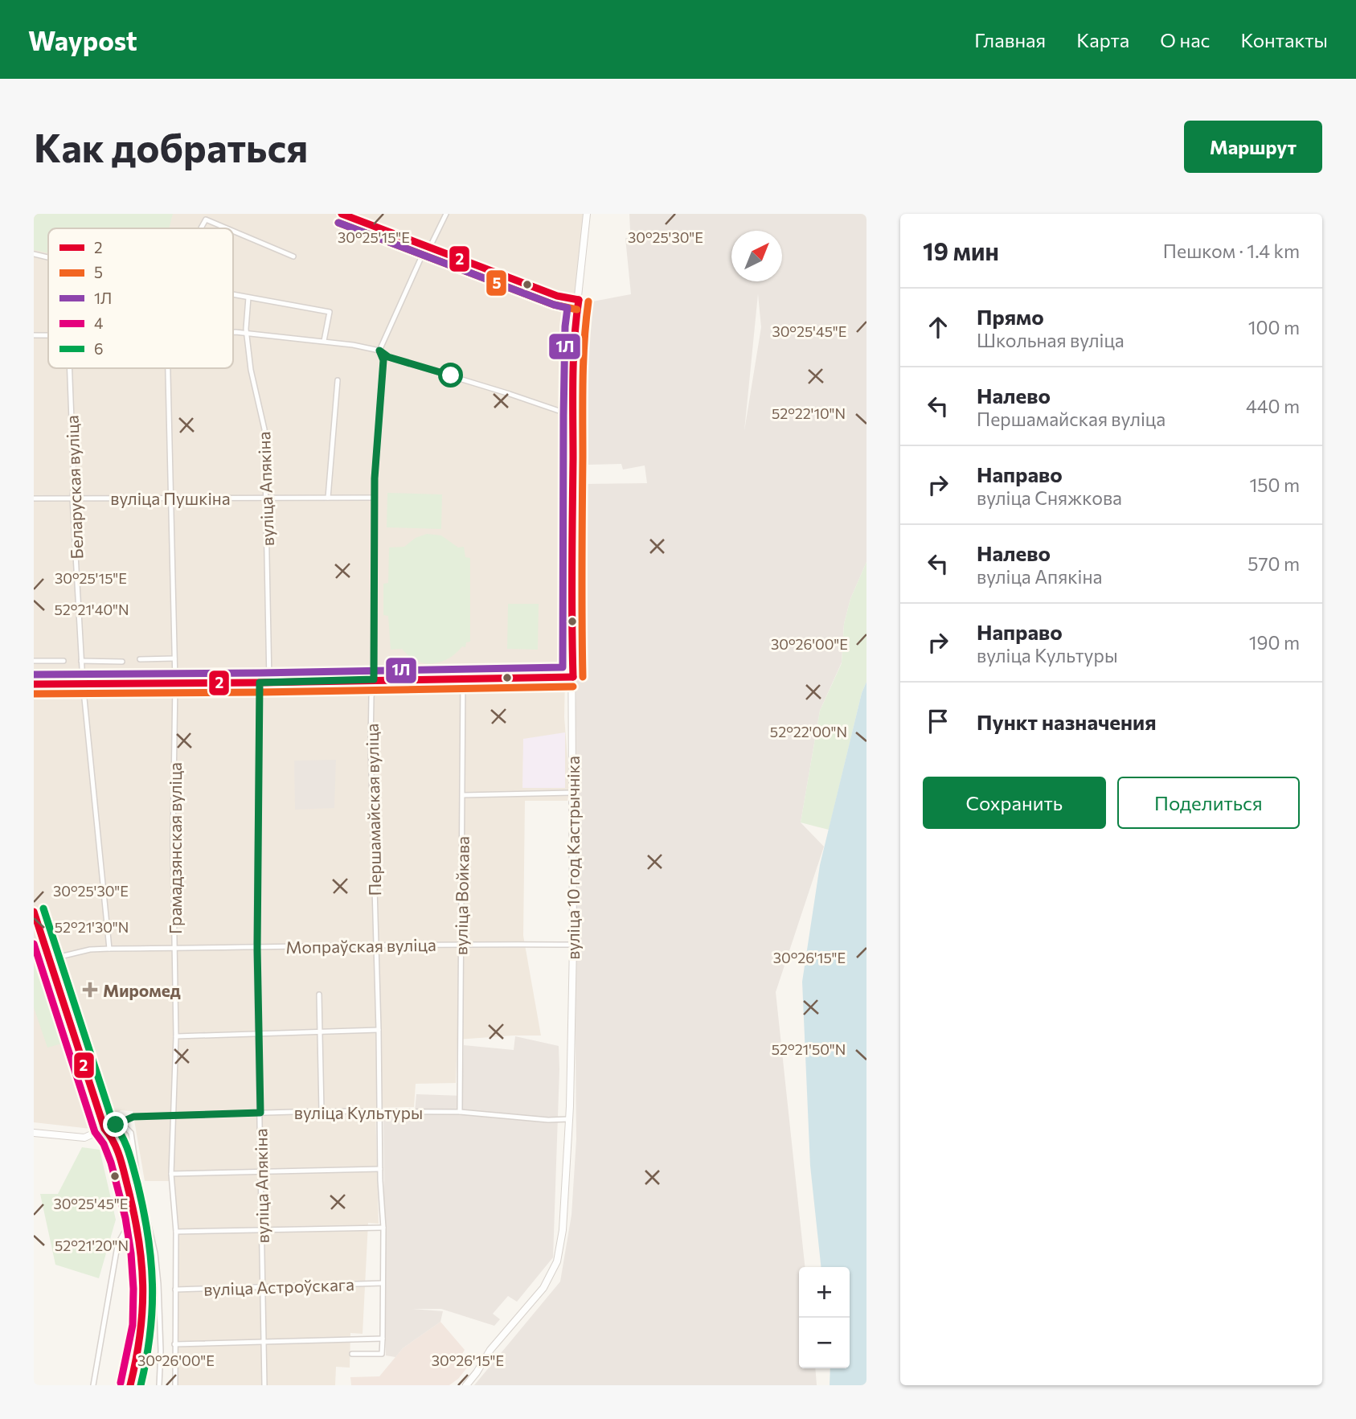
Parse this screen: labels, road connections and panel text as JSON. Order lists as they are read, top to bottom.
{
  "streets": {
    "street": [
      "Беларуская вуліца",
      "вуліца Апякіна",
      "вуліца Пушкіна",
      "Першамайская вуліца",
      "Грамадзянская вуліца",
      "вуліца 10 год Кастрычніка",
      "вуліца Войкава",
      "Мопраўская вуліца",
      "вуліца Культуры",
      "вуліца Астроўскага"
    ]
  },
  "crossings": [
    ["Беларуская вуліца", "вуліца Пушкіна"],
    ["Беларуская вуліца", "Мопраўская вуліца"],
    ["вуліца Апякіна", "вуліца Пушкіна"],
    ["вуліца Апякіна", "Мопраўская вуліца"],
    ["вуліца Апякіна", "вуліца Культуры"],
    ["вуліца Апякіна", "вуліца Астроўскага"],
    ["вуліца Пушкіна", "Першамайская вуліца"],
    ["вуліца Пушкіна", "Грамадзянская вуліца"],
    ["Першамайская вуліца", "Мопраўская вуліца"],
    ["Першамайская вуліца", "вуліца Культуры"],
    ["Першамайская вуліца", "вуліца Астроўскага"],
    ["Грамадзянская вуліца", "Мопраўская вуліца"],
    ["Грамадзянская вуліца", "вуліца Культуры"],
    ["Грамадзянская вуліца", "вуліца Астроўскага"],
    ["вуліца 10 год Кастрычніка", "Мопраўская вуліца"],
    ["вуліца 10 год Кастрычніка", "вуліца Культуры"],
    ["вуліца Войкава", "Мопраўская вуліца"],
    ["вуліца Войкава", "вуліца Культуры"]
  ],
  "places": {
    "health": ["Миромед"]
  },
  "lines": [
    "transit line 2",
    "transit line 5",
    "transit line 1Л",
    "transit line 6",
    "transit line 4"
  ],
  "legend": [
    "2",
    "5",
    "1Л",
    "4",
    "6"
  ],
  "north": "top right",
  "page": {
    "header": "Waypost",
    "nav": [
      "Главная",
      "Карта",
      "О нас",
      "Контакты"
    ],
    "buttons": [
      "Маршрут",
      ["Сохранить", "Поделиться"]
    ],
    "title": "Как добраться",
    "heading": ["19 мин", "Пешком · 1.4 km"],
    "list": [
      ["Прямо", "Школьная вуліца", "100 m"],
      ["Налево", "Першамайская вуліца", "440 m"],
      ["Направо", "вуліца Сняжкова", "150 m"],
      ["Налево", "вуліца Апякіна", "570 m"],
      ["Направо", "вуліца Культуры", "190 m"],
      "Пункт назначения"
    ],
    "map_buttons": ["+", "−"]
  },
  "coordinates": [
    "30°25'15\"E",
    "30°25'30\"E",
    "30°25'45\"E",
    "52°22'10\"N",
    "52°21'40\"N",
    "30°26'00\"E",
    "52°22'00\"N",
    "52°21'30\"N",
    "30°26'15\"E",
    "52°21'50\"N",
    "52°21'20\"N"
  ]
}
